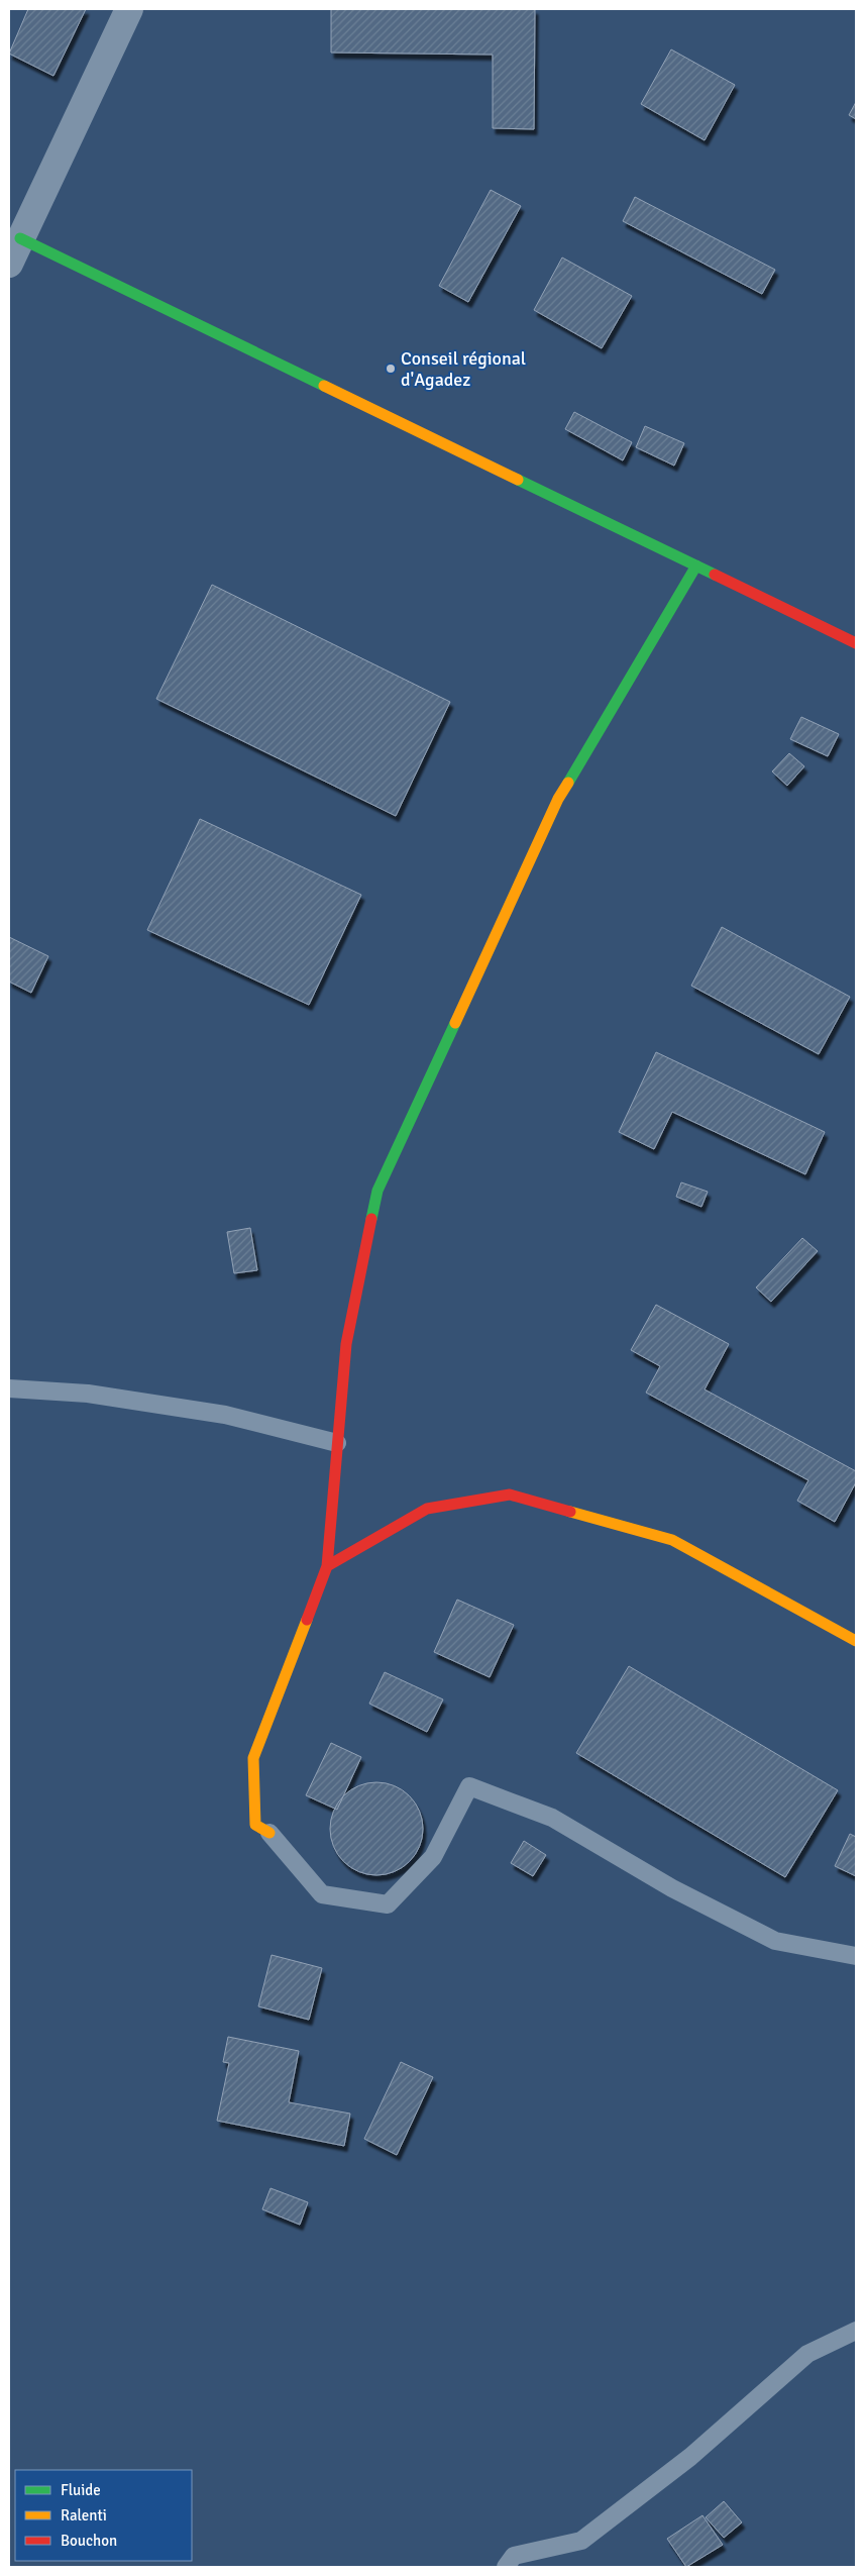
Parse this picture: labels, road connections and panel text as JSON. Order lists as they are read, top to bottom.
{
  "places": ["Conseil régional d'Agadez"],
  "legend": ["Fluide", "Ralenti", "Bouchon"]
}
